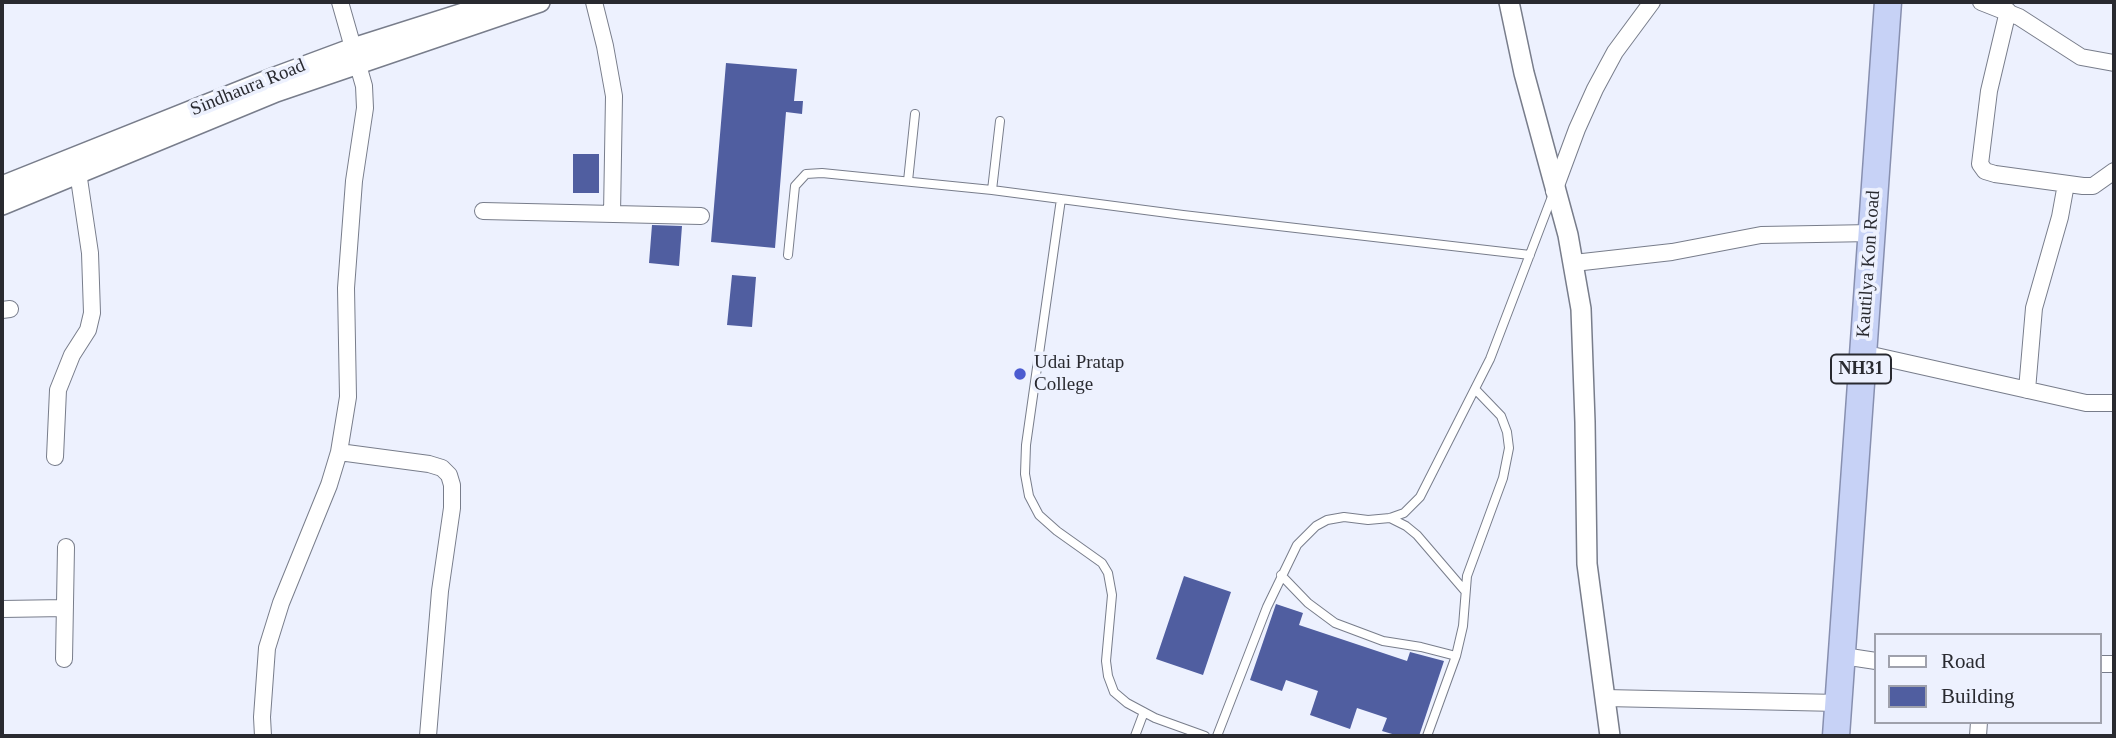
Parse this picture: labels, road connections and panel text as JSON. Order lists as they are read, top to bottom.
{
  "streets": {
    "highway": ["Kautilya Kon Road", "NH31"],
    "street": ["Sindhaura Road"]
  },
  "places": ["Udai Pratap College"],
  "legend": ["Road", "Building"]
}
